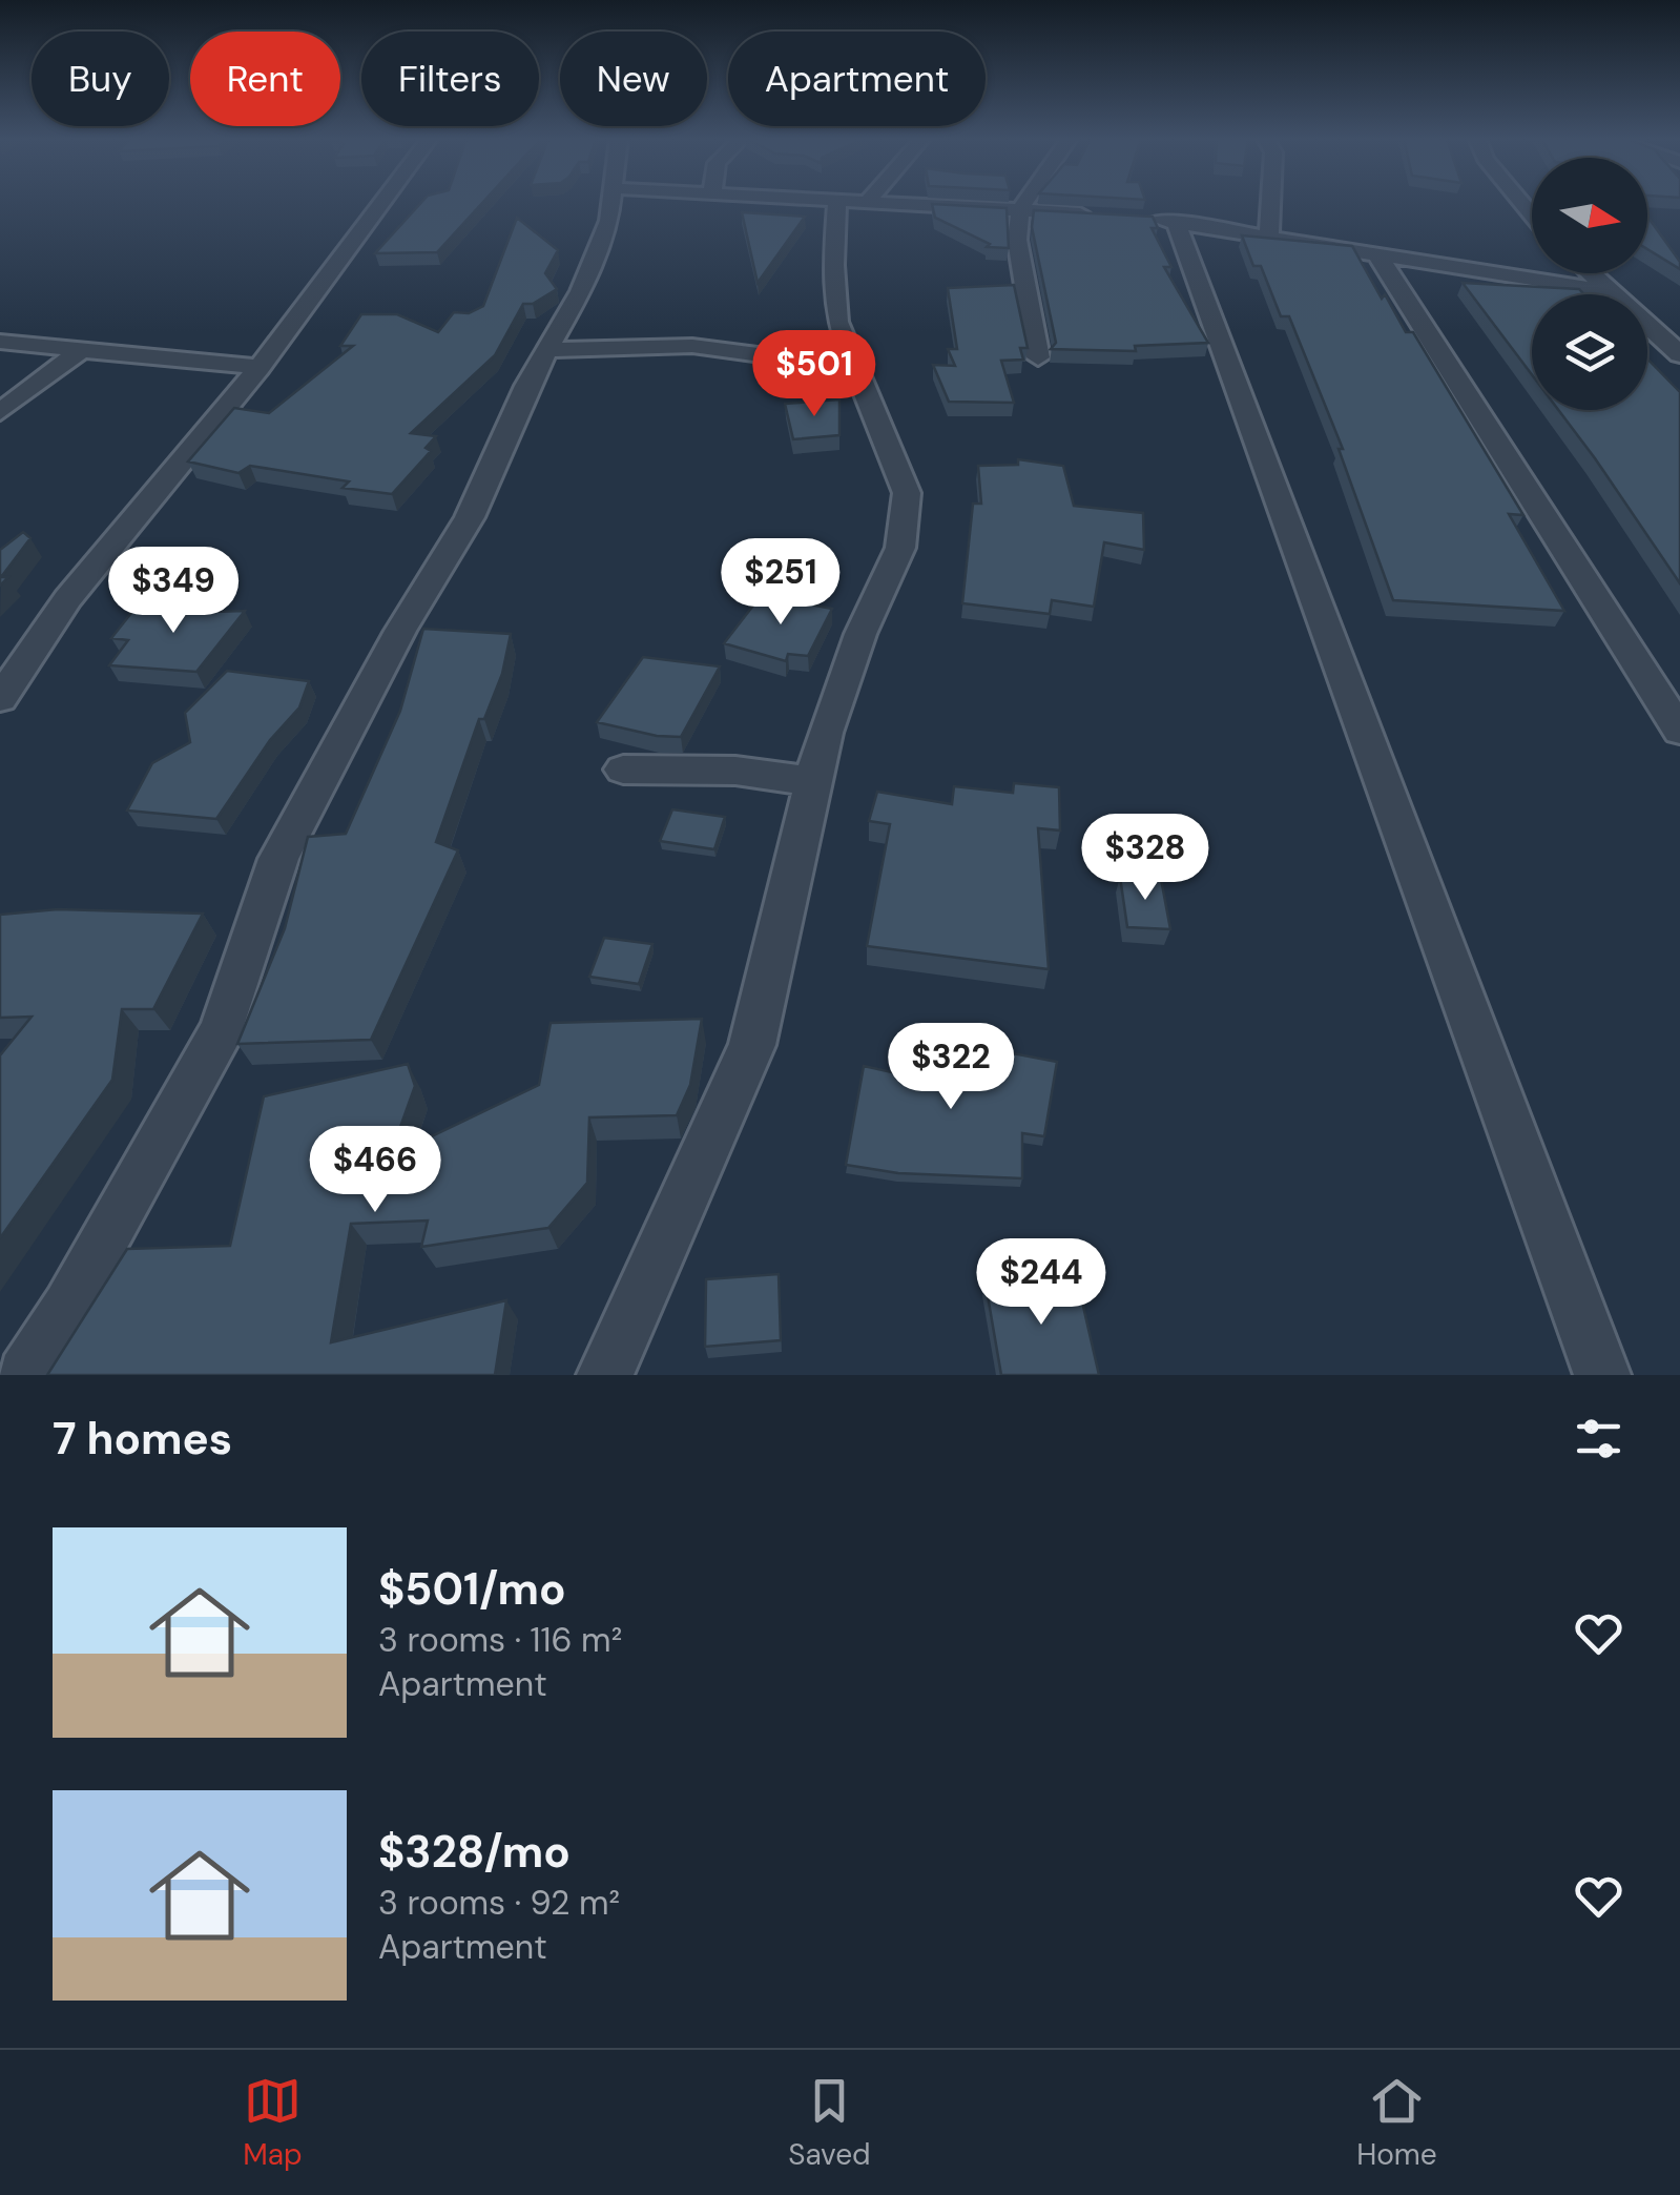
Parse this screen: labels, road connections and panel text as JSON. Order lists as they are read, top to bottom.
{
  "north": "right",
  "page": {
    "chip": [
      "Buy",
      "Rent",
      "Filters",
      "New",
      "Apartment"
    ],
    "price": [
      "$501",
      "$251",
      "$349",
      "$328",
      "$322",
      "$466",
      "$244"
    ],
    "heading": "7 homes",
    "list": [
      {
        "name": "$501/mo",
        "note": "3 rooms · 116 m² · Apartment"
      },
      {
        "name": "$328/mo",
        "note": "3 rooms · 92 m² · Apartment"
      }
    ],
    "tabs": ["Map", "Saved", "Home"]
  }
}
